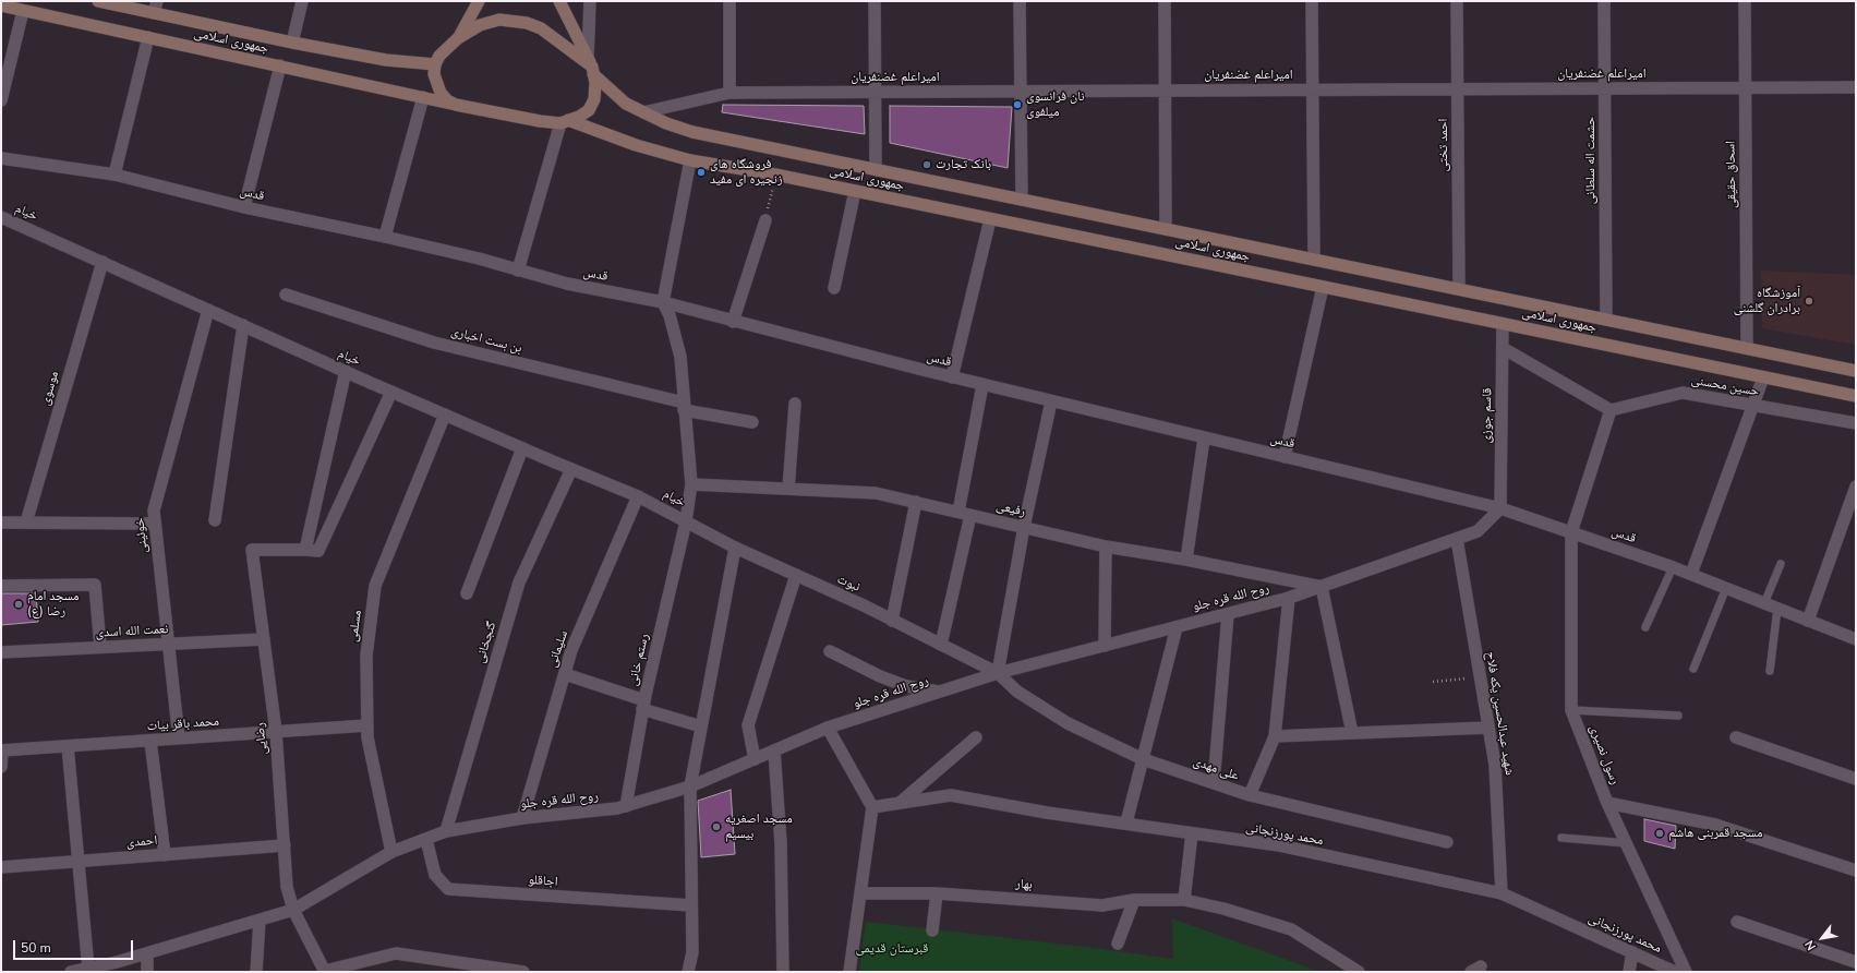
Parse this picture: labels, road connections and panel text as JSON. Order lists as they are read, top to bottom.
{
  "streets": {
    "main road": ["جمهوری اسلامی"],
    "street": [
      "امیراعلم غضنفریان",
      "احمد تختی",
      "حشمت اله سلطانی",
      "اسحاق حقیقی",
      "قدس",
      "خیام",
      "بن بست اخباری",
      "حسین محسنی",
      "موسوی",
      "قاسم جوزی",
      "رفیعی",
      "خوئینی",
      "نبوت",
      "روح الله قره جلو",
      "مسلمی",
      "نعمت الله اسدی",
      "گنجخانی",
      "سلیمانی",
      "رستم خانی",
      "شهید عبدالحسین یکه فلاح",
      "محمد باقر بیات",
      "رضایی",
      "رسول نصیری",
      "علی مهدی",
      "محمد پورزنجانی",
      "احمدی",
      "اجاقلو",
      "بهار"
    ]
  },
  "crossings": [
    ["جمهوری اسلامی", "امیراعلم غضنفریان"],
    ["جمهوری اسلامی", "احمد تختی"],
    ["جمهوری اسلامی", "حشمت اله سلطانی"],
    ["جمهوری اسلامی", "اسحاق حقیقی"],
    ["جمهوری اسلامی", "قاسم جوزی"],
    ["امیراعلم غضنفریان", "احمد تختی"],
    ["امیراعلم غضنفریان", "حشمت اله سلطانی"],
    ["امیراعلم غضنفریان", "اسحاق حقیقی"],
    ["قدس", "قاسم جوزی"],
    ["قدس", "روح الله قره جلو"],
    ["قدس", "رستم خانی"],
    ["قدس", "رسول نصیری"],
    ["خیام", "موسوی"],
    ["خیام", "خوئینی"],
    ["خیام", "نبوت"],
    ["خیام", "مسلمی"],
    ["خیام", "گنجخانی"],
    ["خیام", "سلیمانی"],
    ["خیام", "رستم خانی"],
    ["بن بست اخباری", "رستم خانی"],
    ["حسین محسنی", "رسول نصیری"],
    ["قاسم جوزی", "روح الله قره جلو"],
    ["رفیعی", "روح الله قره جلو"],
    ["رفیعی", "رستم خانی"],
    ["خوئینی", "نعمت الله اسدی"],
    ["خوئینی", "محمد باقر بیات"],
    ["نبوت", "روح الله قره جلو"],
    ["نبوت", "رستم خانی"],
    ["نبوت", "علی مهدی"],
    ["روح الله قره جلو", "مسلمی"],
    ["روح الله قره جلو", "گنجخانی"],
    ["روح الله قره جلو", "سلیمانی"],
    ["روح الله قره جلو", "رستم خانی"],
    ["روح الله قره جلو", "شهید عبدالحسین یکه فلاح"],
    ["روح الله قره جلو", "رضایی"],
    ["روح الله قره جلو", "علی مهدی"],
    ["روح الله قره جلو", "اجاقلو"],
    ["مسلمی", "محمد باقر بیات"],
    ["نعمت الله اسدی", "رضایی"],
    ["شهید عبدالحسین یکه فلاح", "محمد پورزنجانی"],
    ["محمد باقر بیات", "رضایی"],
    ["رضایی", "احمدی"]
  ],
  "parks": ["قبرستان قدیمى"],
  "places": [
    "نان فرانسوی میلفوی",
    "بانک تجارت",
    "فروشگاه های زنجیره ای مفید",
    "آموزشگاه برادران گلشنی",
    "مسجد امام رضا (ع)",
    "مسجد اصغریه بیسیم",
    "مسجد قمربنی هاشم"
  ],
  "scale_bar": "50 m",
  "north": "bottom left"
}
